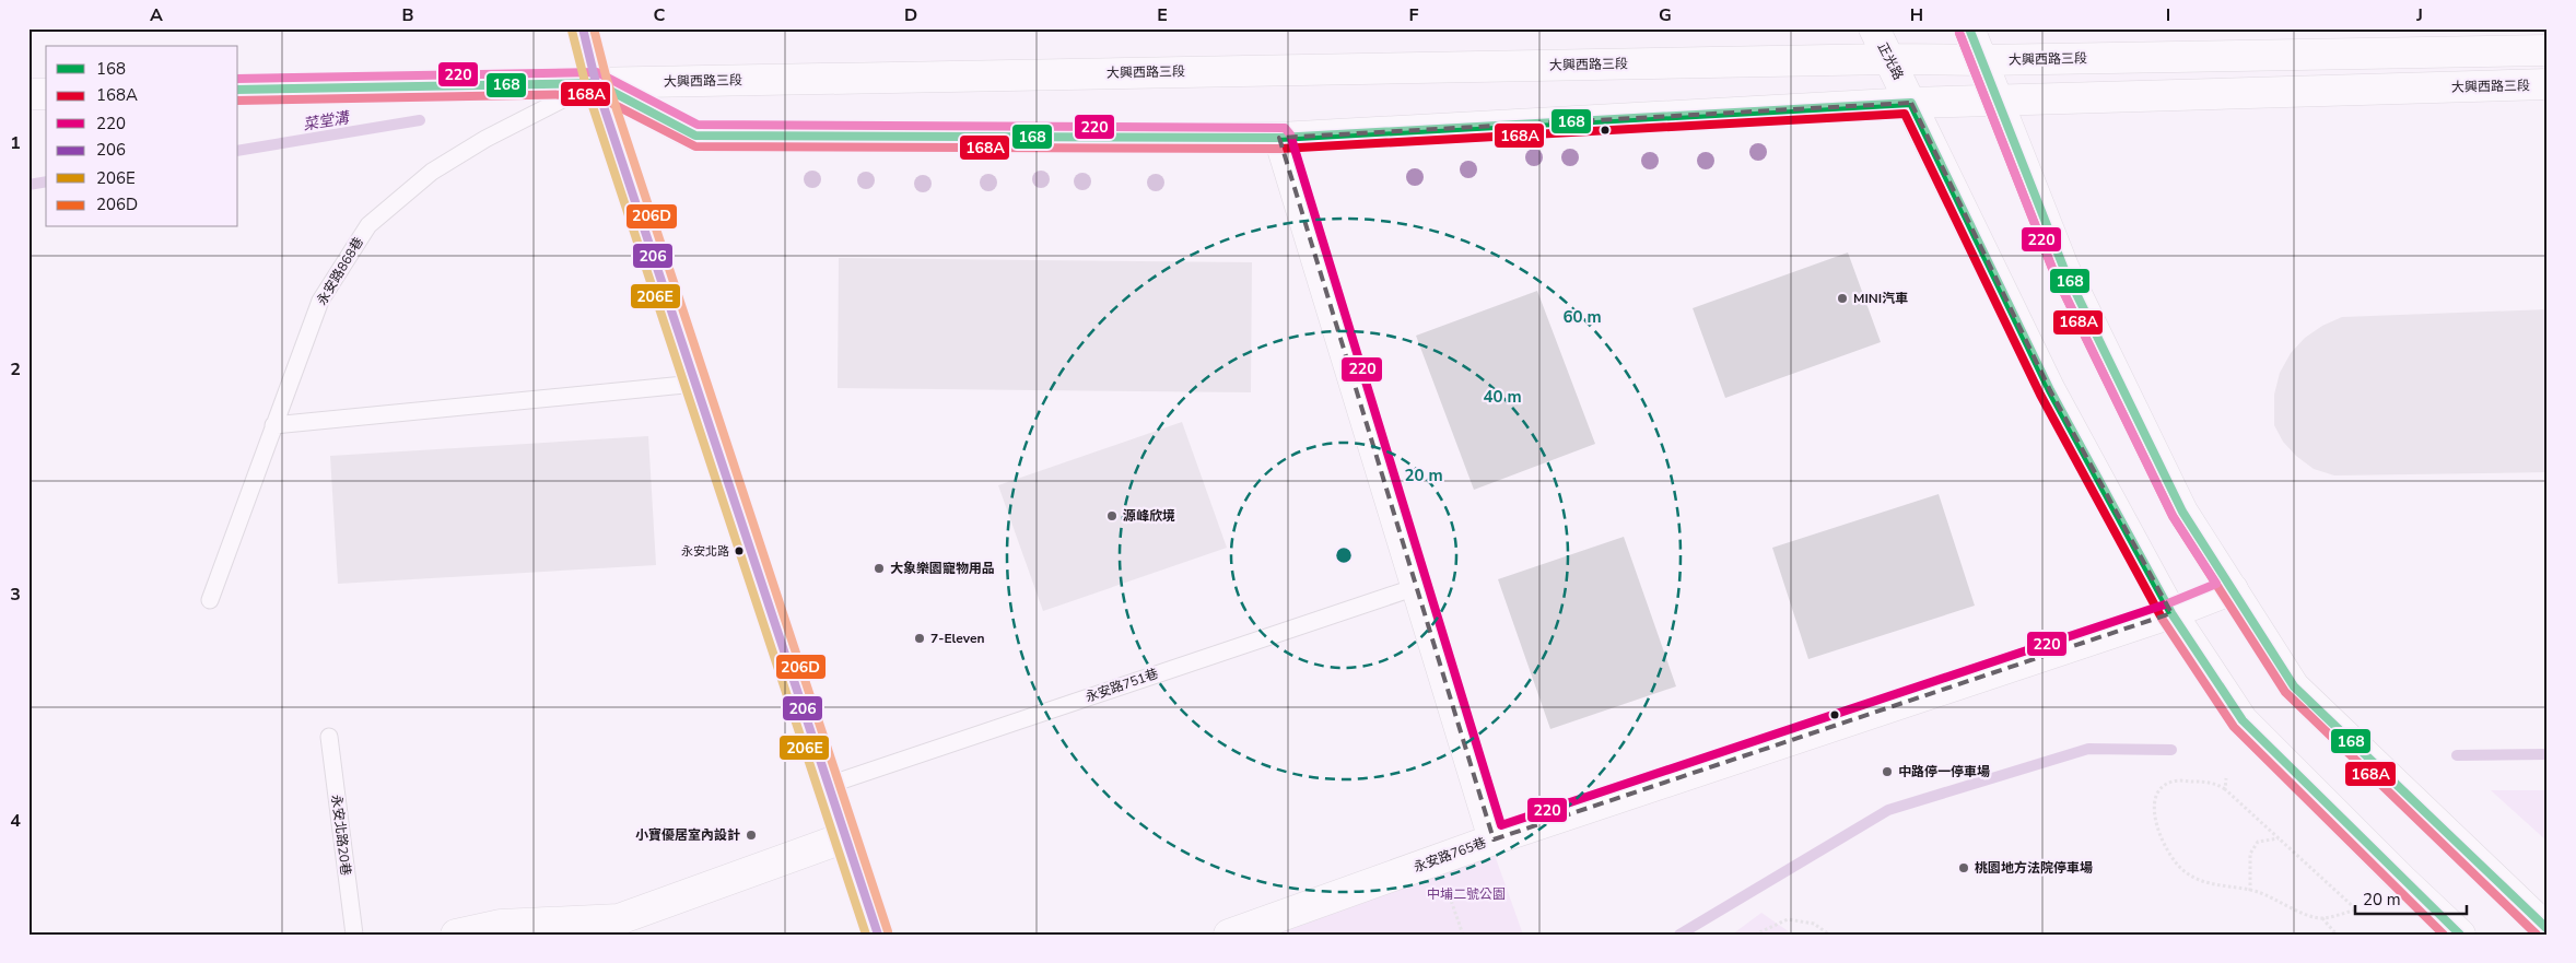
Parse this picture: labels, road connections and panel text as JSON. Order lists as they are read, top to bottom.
{
  "streets": {
    "street": ["大興西路三段", "正光路", "永安路765巷"],
    "lane": ["永安路868巷", "永安路751巷", "永安北路20巷"]
  },
  "crossings": [
    ["大興西路三段", "正光路"],
    ["大興西路三段", "永安路868巷"],
    ["正光路", "永安路765巷"]
  ],
  "water": ["菜堂溝"],
  "parks": ["中埔二號公園"],
  "places": [
    "MINI汽車",
    "源峰欣境",
    "永安北路",
    "大象樂園寵物用品",
    "7-Eleven",
    "中路停一停車場",
    "小寶優居室內設計",
    "桃園地方法院停車場"
  ],
  "lines": [
    "transit line 168",
    "transit line 206",
    "transit line 206D",
    "transit line 206E",
    "transit line 168A",
    "transit line 220"
  ],
  "legend": [
    "168",
    "168A",
    "220",
    "206",
    "206E",
    "206D"
  ],
  "scale_bar": "20 m",
  "grid": {
    "columns": [
      "A",
      "B",
      "C",
      "D",
      "E",
      "F",
      "G",
      "H",
      "I",
      "J"
    ],
    "rows": [
      "1",
      "2",
      "3",
      "4"
    ]
  },
  "rings": ["60 m", "40 m", "20 m"]
}
